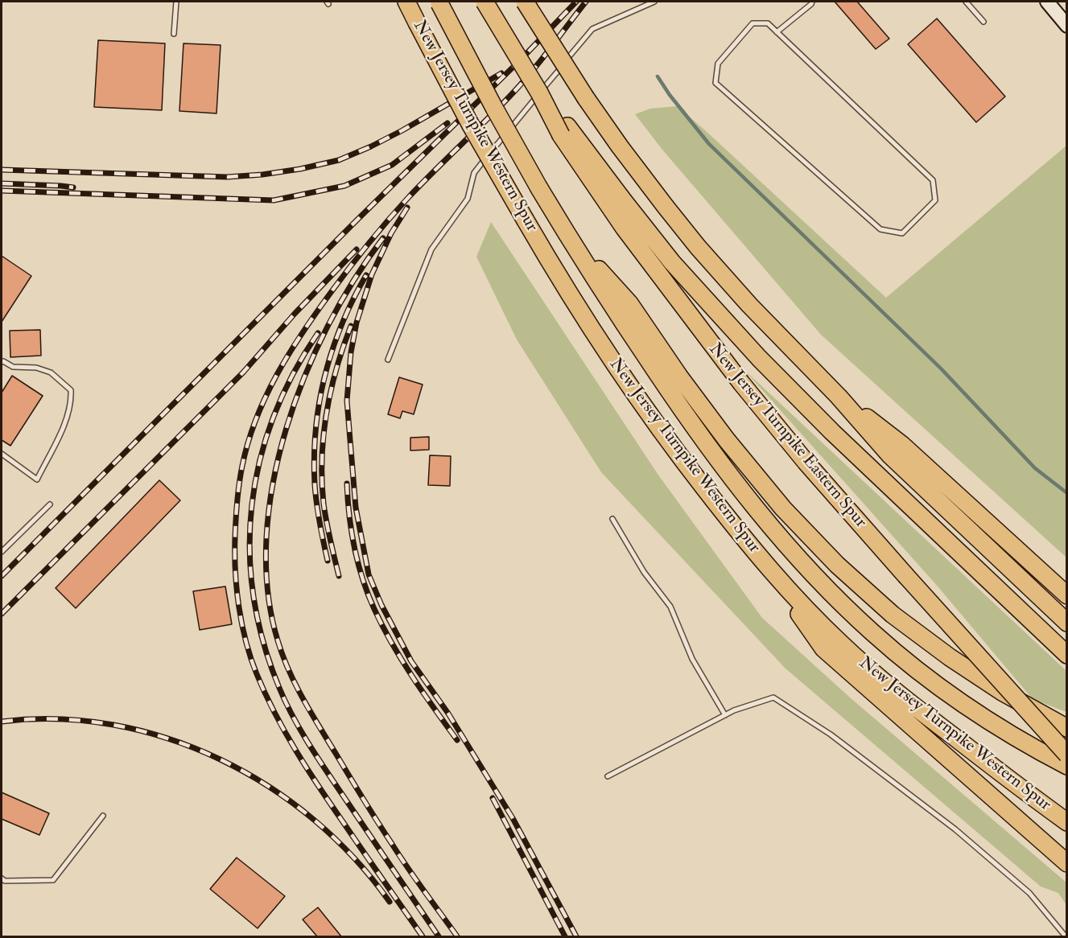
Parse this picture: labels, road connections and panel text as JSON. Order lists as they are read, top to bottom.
{
  "streets": {
    "highway": ["New Jersey Turnpike Western Spur", "New Jersey Turnpike Eastern Spur"]
  }
}
